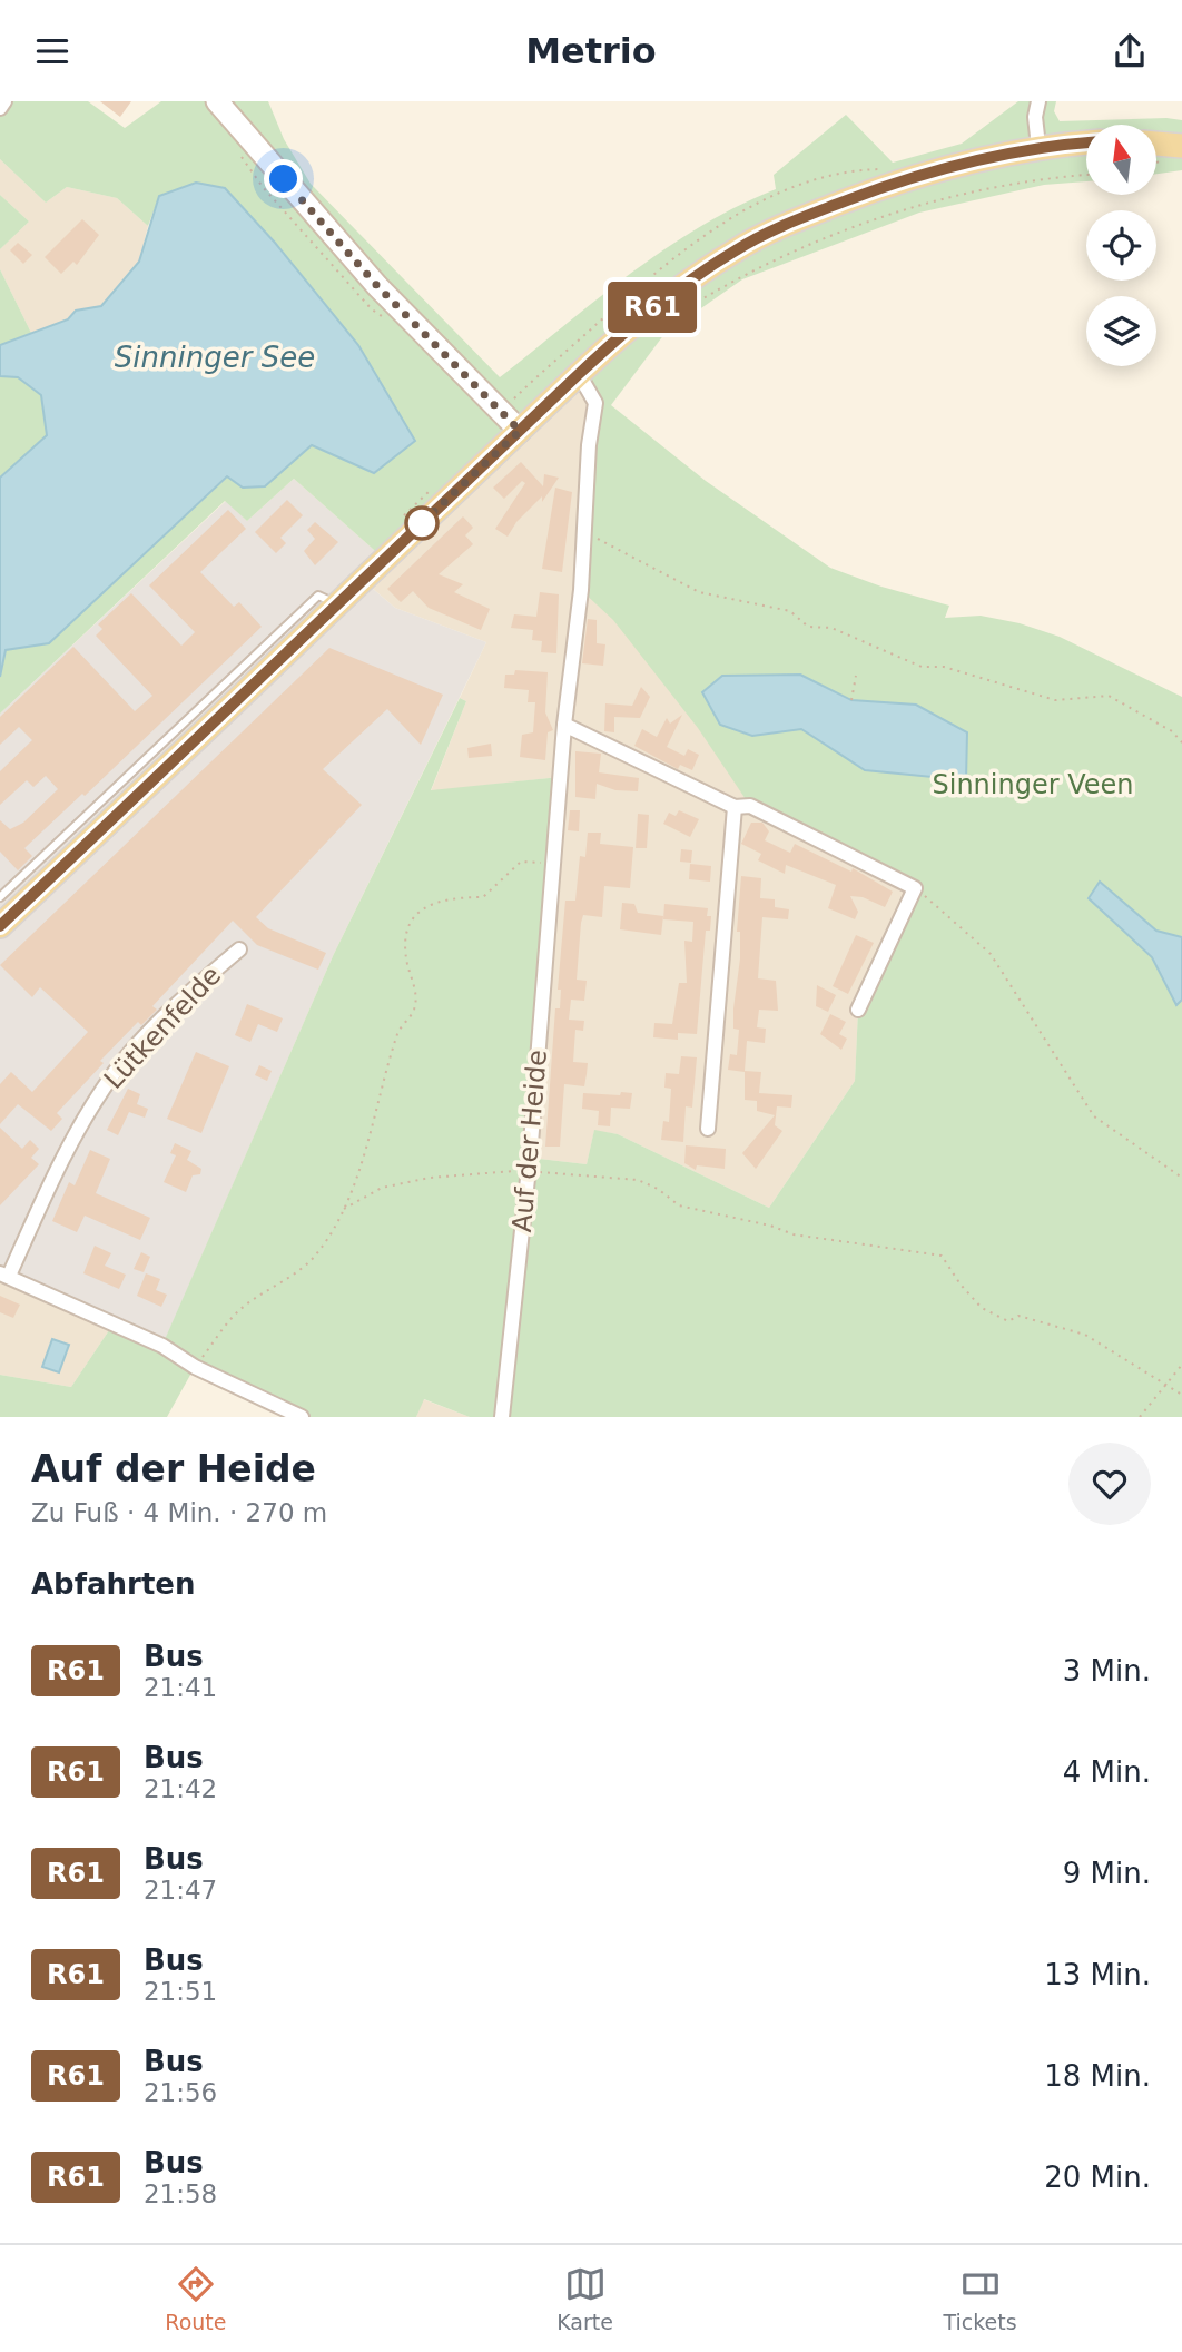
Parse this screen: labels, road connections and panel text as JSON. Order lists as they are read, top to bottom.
{
  "streets": {
    "street": ["Lütkenfelde", "Auf der Heide"]
  },
  "water": ["Sinninger See"],
  "parks": ["Sinninger Veen"],
  "lines": ["bus line R61"],
  "north": "top",
  "page": {
    "header": "Metrio",
    "on_map": "R61",
    "heading": [
      ["Auf der Heide", "Zu Fuß · 4 Min. · 270 m"],
      "Abfahrten"
    ],
    "list": [
      {
        "mark": "R61",
        "name": "Bus",
        "note": "21:41",
        "value": "3 Min."
      },
      {
        "mark": "R61",
        "name": "Bus",
        "note": "21:42",
        "value": "4 Min."
      },
      {
        "mark": "R61",
        "name": "Bus",
        "note": "21:47",
        "value": "9 Min."
      },
      {
        "mark": "R61",
        "name": "Bus",
        "note": "21:51",
        "value": "13 Min."
      },
      {
        "mark": "R61",
        "name": "Bus",
        "note": "21:56",
        "value": "18 Min."
      },
      {
        "mark": "R61",
        "name": "Bus",
        "note": "21:58",
        "value": "20 Min."
      }
    ],
    "tabs": ["Route", "Karte", "Tickets"]
  }
}
